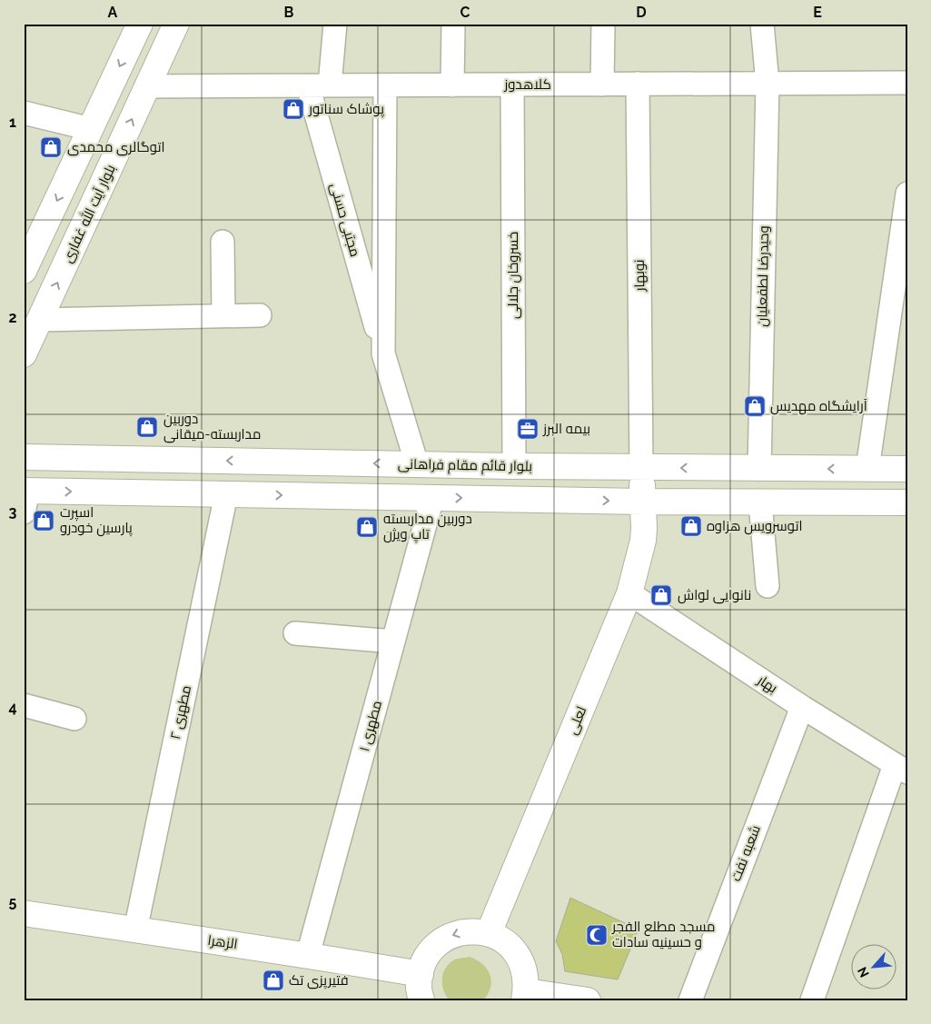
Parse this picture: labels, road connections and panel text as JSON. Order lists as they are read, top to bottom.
{
  "streets": {
    "main road": [
      "بلوار آیت الله غفاری",
      "بلوار قائم مقام فراهانی",
      "لعلی",
      "الزهرا"
    ],
    "street": [
      "کلاهدوز",
      "مجتبی حسنی",
      "خسروخان جلالی",
      "نوبهار",
      "وحیدرضا لطفعلیان",
      "بهار",
      "مطهری ۲",
      "مطهری ۱",
      "شعبه نفت"
    ]
  },
  "crossings": [
    ["کلاهدوز", "بلوار آیت الله غفاری"],
    ["کلاهدوز", "مجتبی حسنی"],
    ["کلاهدوز", "خسروخان جلالی"],
    ["کلاهدوز", "نوبهار"],
    ["کلاهدوز", "وحیدرضا لطفعلیان"],
    ["مجتبی حسنی", "بلوار قائم مقام فراهانی"],
    ["خسروخان جلالی", "بلوار قائم مقام فراهانی"],
    ["نوبهار", "بلوار قائم مقام فراهانی"],
    ["نوبهار", "لعلی"],
    ["وحیدرضا لطفعلیان", "بلوار قائم مقام فراهانی"],
    ["بلوار قائم مقام فراهانی", "لعلی"],
    ["بهار", "لعلی"],
    ["بهار", "شعبه نفت"],
    ["مطهری ۲", "الزهرا"],
    ["مطهری ۱", "الزهرا"]
  ],
  "places": {
    "shop": [
      "پوشاک سناتور",
      "اتوگالری محمدی",
      "آرایشگاه مهدیس",
      "دوربین مداربسته-میقانی",
      "اسپرت پارسین خودرو",
      "اتوسرویس هزاوه",
      "دوربین مداربسته تاپ ویژن",
      "نانوایی لواش",
      "فتیرپزی تک"
    ],
    "office": ["بیمه البرز"],
    "mosque": ["مسجد مطلع الفجر و حسینیه سادات"]
  },
  "north": "bottom left",
  "grid": {
    "columns": [
      "A",
      "B",
      "C",
      "D",
      "E"
    ],
    "rows": [
      "1",
      "2",
      "3",
      "4",
      "5"
    ]
  }
}
